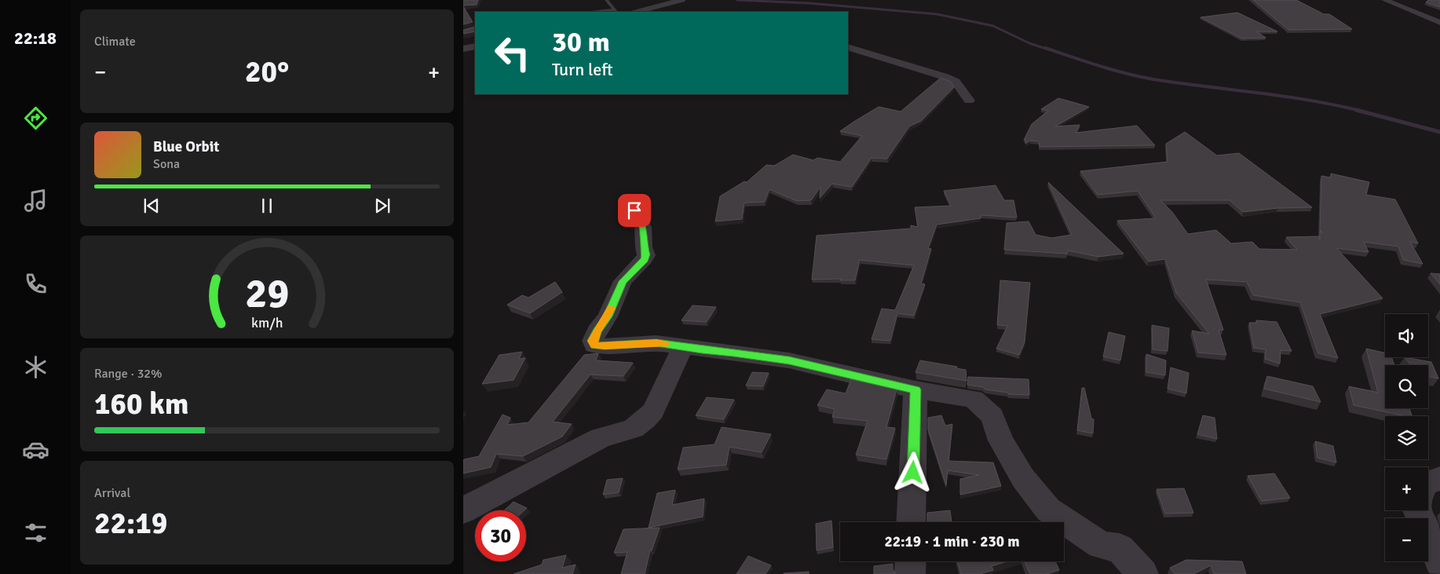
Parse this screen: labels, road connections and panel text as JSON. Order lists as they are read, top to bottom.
{
  "page": {
    "tabs": "22:18",
    "tile": [
      "Climate",
      ["Range · 32%", "160 km"],
      ["Arrival", "22:19"]
    ],
    "turn": ["30 m", "Turn left"],
    "heat": ["−", "20°", "+"],
    "song": ["Blue Orbit", "Sona"],
    "map_buttons": ["+", "−"],
    "limit": "30",
    "trip": "22:19 · 1 min · 230 m",
    "gauge": ["29", "km/h"]
  }
}
